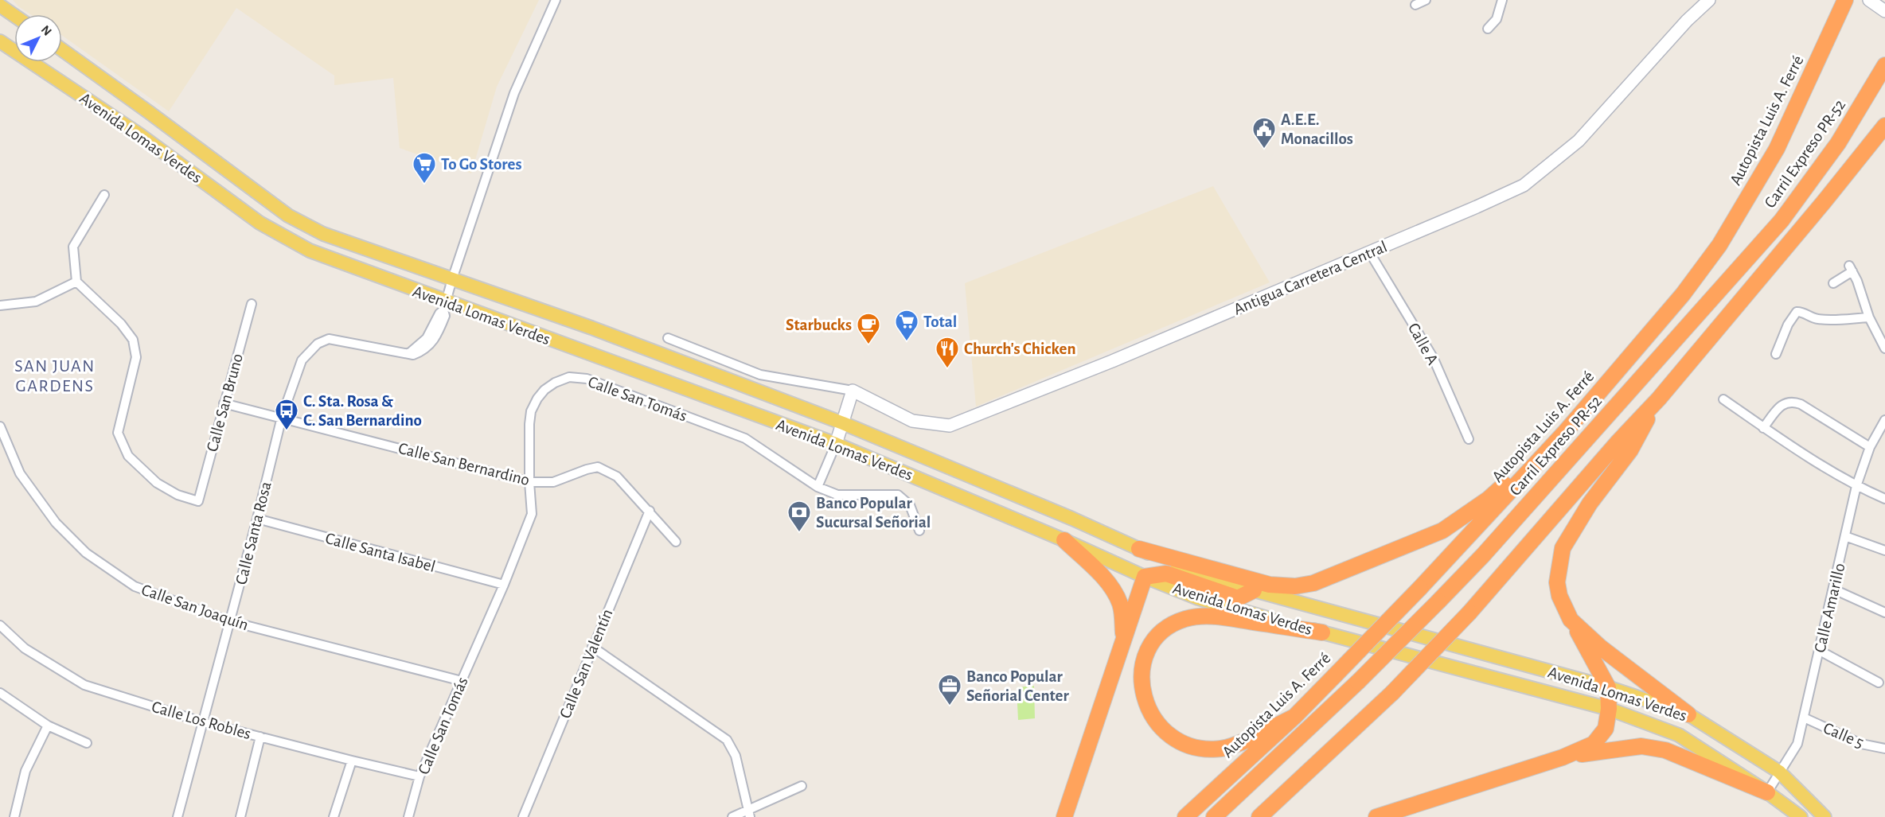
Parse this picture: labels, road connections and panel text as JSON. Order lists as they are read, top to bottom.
{
  "streets": {
    "highway": ["Autopista Luis A. Ferré", "Carril Expreso PR-52"],
    "main road": ["Avenida Lomas Verdes"],
    "street": [
      "Antigua Carretera Central",
      "Calle A",
      "Calle San Tomás",
      "Calle San Bruno",
      "Calle San Bernardino",
      "Calle Santa Rosa",
      "Calle Santa Isabel",
      "Calle San Joaquín",
      "Calle Amarillo",
      "Calle San Valentín",
      "Calle Los Robles",
      "Calle 5"
    ]
  },
  "crossings": [
    ["Avenida Lomas Verdes", "Calle Santa Rosa"],
    ["Avenida Lomas Verdes", "Calle Amarillo"],
    ["Antigua Carretera Central", "Calle A"],
    ["Calle San Tomás", "Calle San Bernardino"],
    ["Calle San Tomás", "Calle Santa Isabel"],
    ["Calle San Tomás", "Calle San Joaquín"],
    ["Calle San Tomás", "Calle Los Robles"],
    ["Calle San Bruno", "Calle San Bernardino"],
    ["Calle San Bernardino", "Calle Santa Rosa"],
    ["Calle San Bernardino", "Calle San Valentín"],
    ["Calle Santa Rosa", "Calle Santa Isabel"],
    ["Calle Santa Rosa", "Calle San Joaquín"],
    ["Calle Santa Rosa", "Calle Los Robles"],
    ["Calle Amarillo", "Calle 5"]
  ],
  "districts": ["SAN JUAN GARDENS"],
  "places": {
    "public building": ["A.E.E. Monacillos"],
    "supermarket": ["To Go Stores", "Total"],
    "cafe": ["Starbucks"],
    "restaurant": ["Church's Chicken"],
    "bus stop": ["C. Sta. Rosa & C. San Bernardino"],
    "bank": ["Banco Popular Sucursal Señorial"],
    "office": ["Banco Popular Señorial Center"]
  },
  "north": "top right"
}
